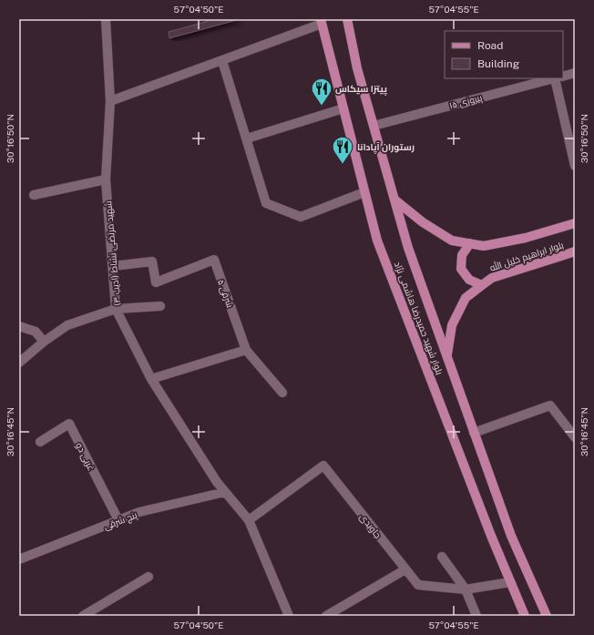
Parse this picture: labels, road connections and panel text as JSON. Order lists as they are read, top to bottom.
{
  "streets": {
    "main road": ["بلوار ابراهیم خلیل الله", "بلوار شهید حمیدرضا هاشمی نژاد"],
    "street": [
      "پیروزی ۱۵",
      "شهید مرتضی نشاط (ادیب ۳)",
      "۵ شرقی",
      "غربی دو",
      "پنج شرقی",
      "جاویدی"
    ]
  },
  "crossings": [
    ["پیروزی ۱۵", "بلوار شهید حمیدرضا هاشمی نژاد"],
    ["شهید مرتضی نشاط (ادیب ۳)", "۵ شرقی"],
    ["شهید مرتضی نشاط (ادیب ۳)", "پنج شرقی"],
    ["شهید مرتضی نشاط (ادیب ۳)", "جاویدی"],
    ["بلوار ابراهیم خلیل الله", "بلوار شهید حمیدرضا هاشمی نژاد"],
    ["بلوار شهید حمیدرضا هاشمی نژاد", "جاویدی"],
    ["غربی دو", "پنج شرقی"]
  ],
  "places": {
    "restaurant": ["پیتزا سیکاس", "رستوران آپادانا"]
  },
  "legend": ["Road", "Building"],
  "coordinates": [
    "57°04'50\"E",
    "57°04'55\"E",
    "30°16'50\"N",
    "30°16'45\"N"
  ]
}
